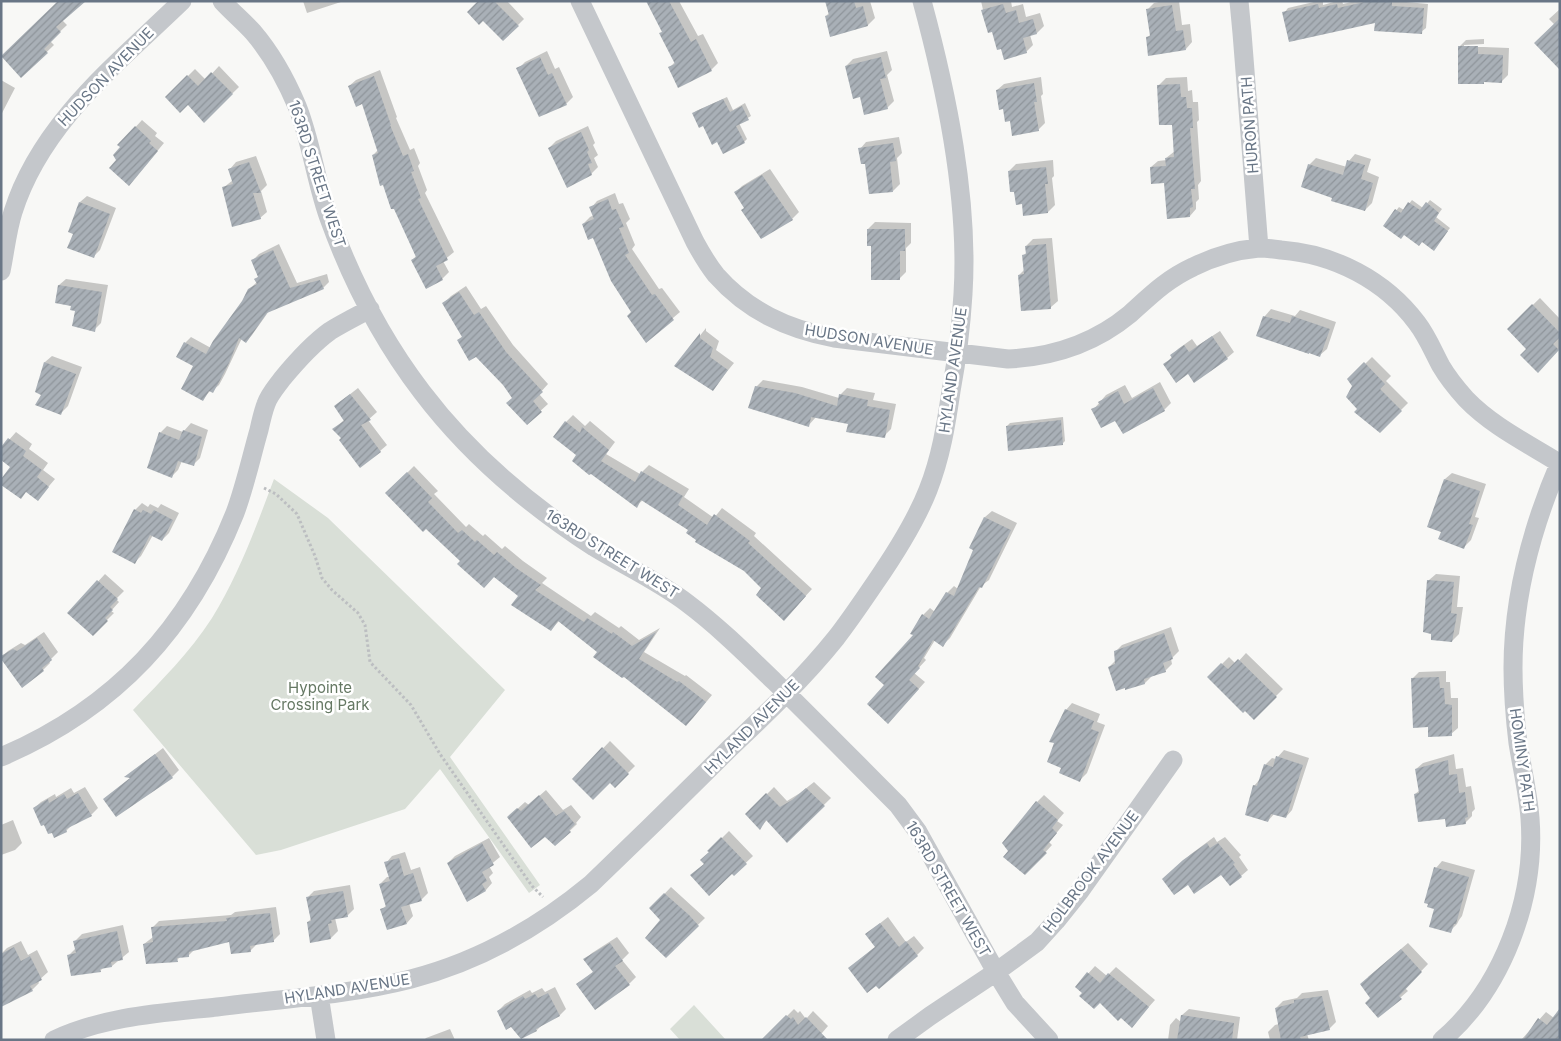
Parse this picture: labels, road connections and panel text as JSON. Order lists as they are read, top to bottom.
{
  "streets": {
    "street": [
      "HUDSON AVENUE",
      "HURON PATH",
      "163RD STREET WEST",
      "HYLAND AVENUE",
      "HOMINY PATH",
      "HOLBROOK AVENUE"
    ]
  },
  "crossings": [
    ["HUDSON AVENUE", "HURON PATH"],
    ["HUDSON AVENUE", "HYLAND AVENUE"],
    ["HUDSON AVENUE", "HOMINY PATH"],
    ["163RD STREET WEST", "HYLAND AVENUE"],
    ["163RD STREET WEST", "HOLBROOK AVENUE"]
  ],
  "parks": ["Hypointe Crossing Park"]
}
